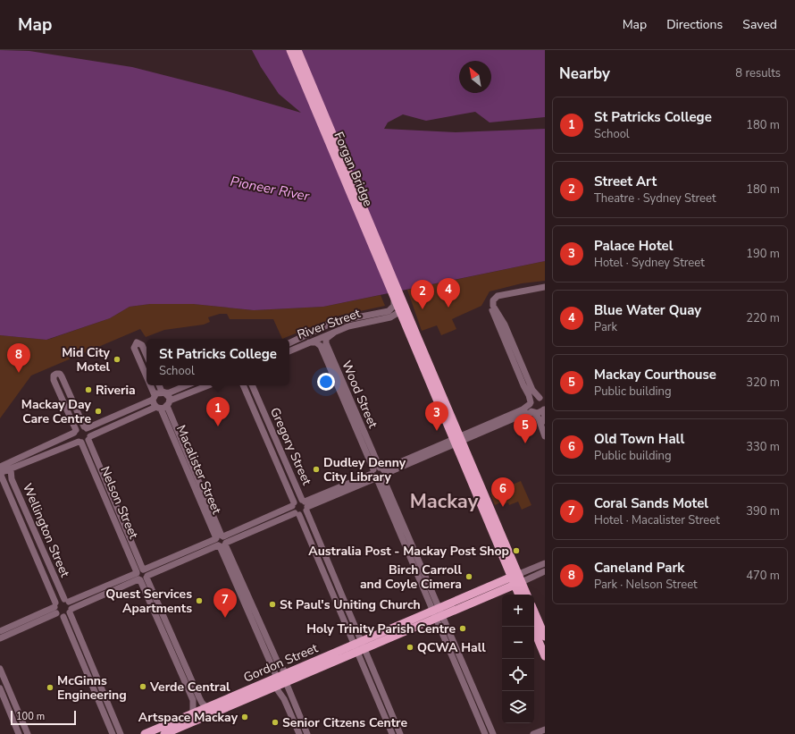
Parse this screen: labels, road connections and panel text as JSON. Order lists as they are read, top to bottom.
{
  "streets": {
    "main road": ["Forgan Bridge", "Gordon Street"],
    "street": [
      "River Street",
      "Wood Street",
      "Gregory Street",
      "Macalister Street",
      "Nelson Street",
      "Wellington Street"
    ]
  },
  "crossings": [
    ["Forgan Bridge", "River Street"],
    ["River Street", "Wood Street"],
    ["Wood Street", "Gordon Street"],
    ["Gregory Street", "Gordon Street"],
    ["Macalister Street", "Gordon Street"],
    ["Nelson Street", "Gordon Street"]
  ],
  "districts": ["Mackay"],
  "water": ["Pioneer River"],
  "places": [
    "Mid City Motel",
    "Riveria",
    "Mackay Day Care Centre",
    "Dudley Denny City Library",
    "Australia Post - Mackay Post Shop",
    "Birch Carroll and Coyle Cimera",
    "Quest Services Apartments",
    "St Paul's Uniting Church",
    "Holy Trinity Parish Centre",
    "QCWA Hall",
    "Verde Central",
    "McGinns Engineering",
    "Artspace Mackay",
    "Senior Citzens Centre"
  ],
  "scale_bar": "100 m",
  "north": "top left",
  "page": {
    "header": "Map",
    "nav": ["Map", "Directions", "Saved"],
    "heading": ["Nearby", "8 results"],
    "list": [
      {
        "mark": "1",
        "name": "St Patricks College",
        "note": "School",
        "value": "180 m"
      },
      {
        "mark": "2",
        "name": "Street Art",
        "note": "Theatre · Sydney Street",
        "value": "180 m"
      },
      {
        "mark": "3",
        "name": "Palace Hotel",
        "note": "Hotel · Sydney Street",
        "value": "190 m"
      },
      {
        "mark": "4",
        "name": "Blue Water Quay",
        "note": "Park",
        "value": "220 m"
      },
      {
        "mark": "5",
        "name": "Mackay Courthouse",
        "note": "Public building",
        "value": "320 m"
      },
      {
        "mark": "6",
        "name": "Old Town Hall",
        "note": "Public building",
        "value": "330 m"
      },
      {
        "mark": "7",
        "name": "Coral Sands Motel",
        "note": "Hotel · Macalister Street",
        "value": "390 m"
      },
      {
        "mark": "8",
        "name": "Caneland Park",
        "note": "Park · Nelson Street",
        "value": "470 m"
      }
    ],
    "pins": [
      "4",
      "2",
      "8",
      "1",
      "3",
      "5",
      "6",
      "7"
    ],
    "popup": ["St Patricks College", "School"],
    "map_buttons": ["+", "−"],
    "scale": "100 m"
  }
}
